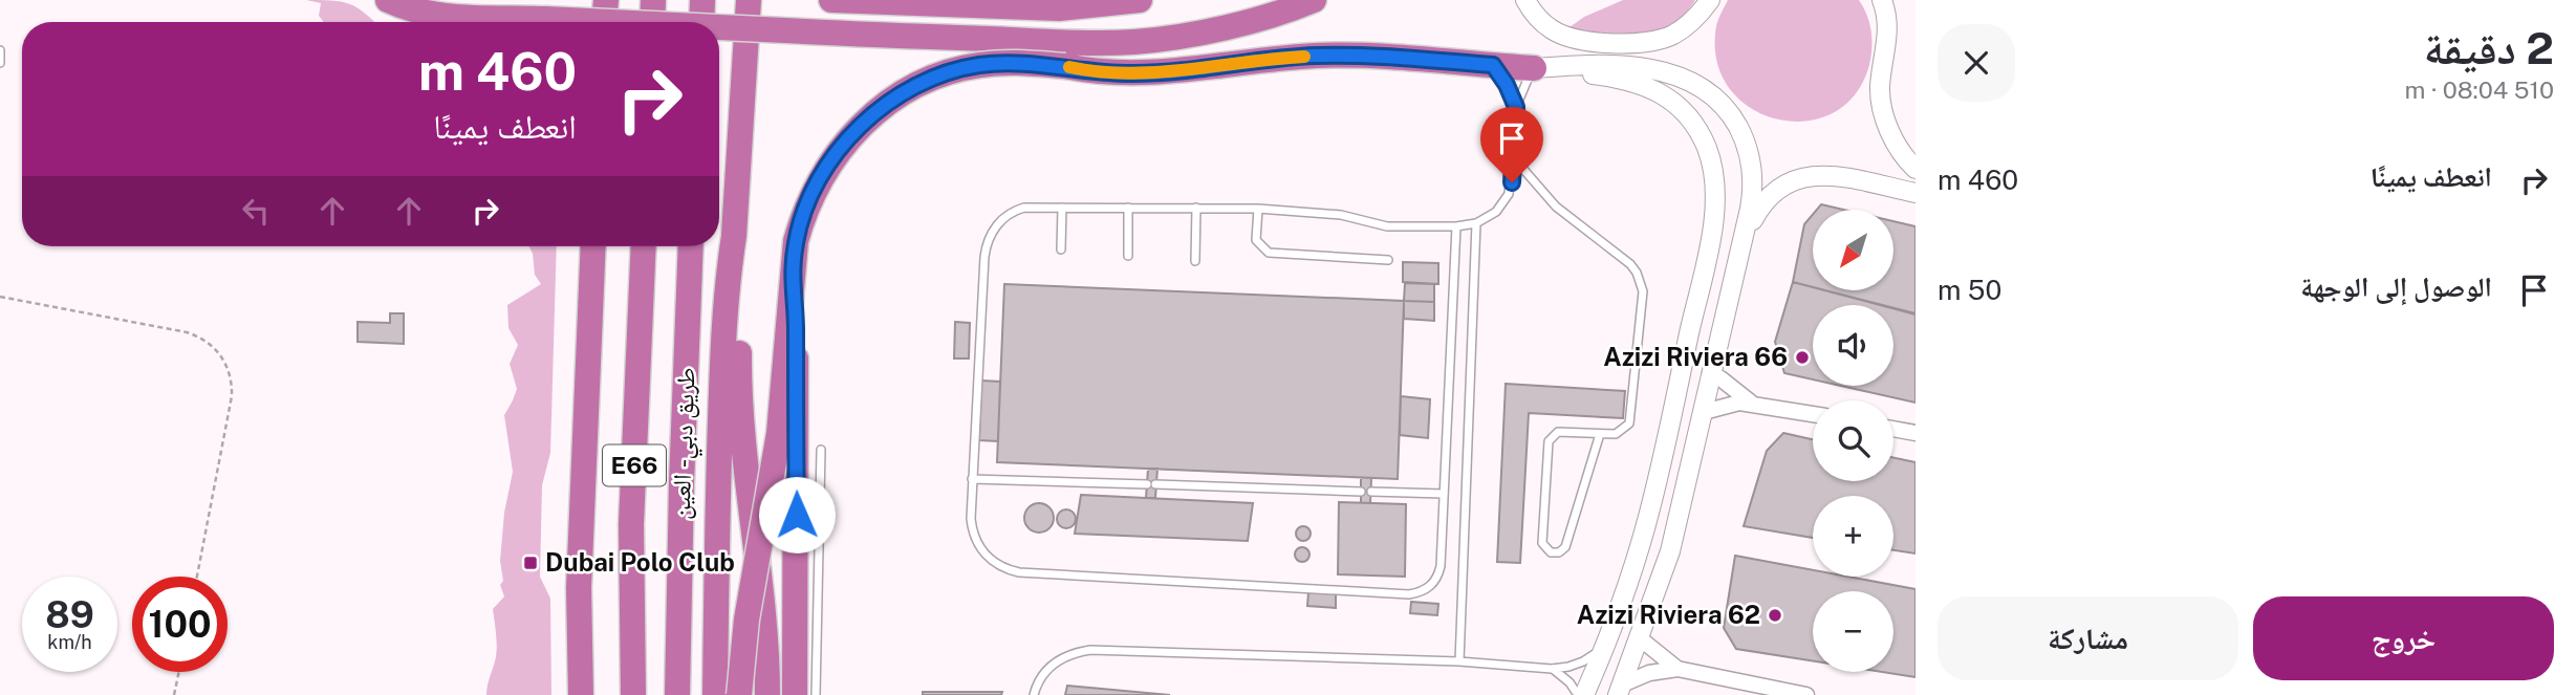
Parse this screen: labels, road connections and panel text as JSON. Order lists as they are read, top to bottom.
{
  "streets": {
    "highway": ["طريق دبي - العين", "E66"]
  },
  "places": {
    "other": ["Azizi Riviera 66", "Azizi Riviera 62"],
    "transit": ["Dubai Polo Club"]
  },
  "north": "bottom left",
  "page": {
    "heading": ["2 دقيقة", "510 m · 08:04"],
    "turn": ["460 m", "انعطف يمينًا"],
    "list": [
      {
        "name": "انعطف يمينًا",
        "value": "460 m"
      },
      {
        "name": "الوصول إلى الوجهة",
        "value": "50 m"
      }
    ],
    "map_buttons": ["+", "−"],
    "speed": "89 km/h",
    "limit": "100",
    "buttons": ["خروج", "مشاركة"]
  }
}
